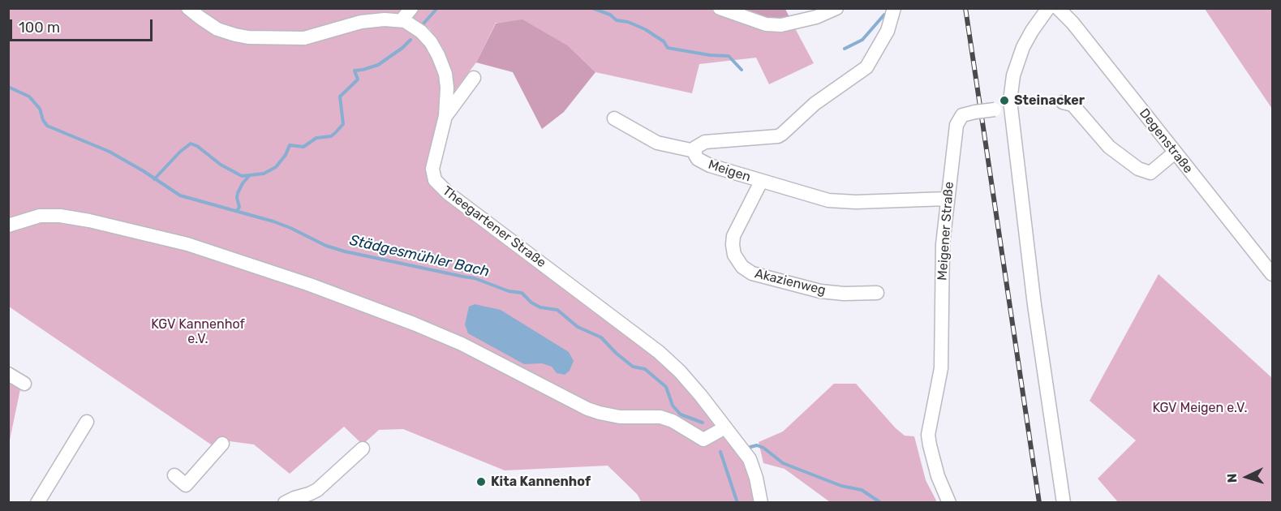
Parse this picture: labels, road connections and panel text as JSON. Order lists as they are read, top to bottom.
{
  "streets": {
    "street": [
      "Degenstraße",
      "Meigen",
      "Theegartener Straße",
      "Meigener Straße",
      "Akazienweg"
    ]
  },
  "crossings": [
    ["Meigen", "Meigener Straße"],
    ["Meigen", "Akazienweg"]
  ],
  "water": ["Städgesmühler Bach"],
  "parks": ["KGV Kannenhof e.V.", "KGV Meigen e.V."],
  "places": ["Steinacker", "Kita Kannenhof"],
  "scale_bar": "100 m",
  "north": "left"
}
